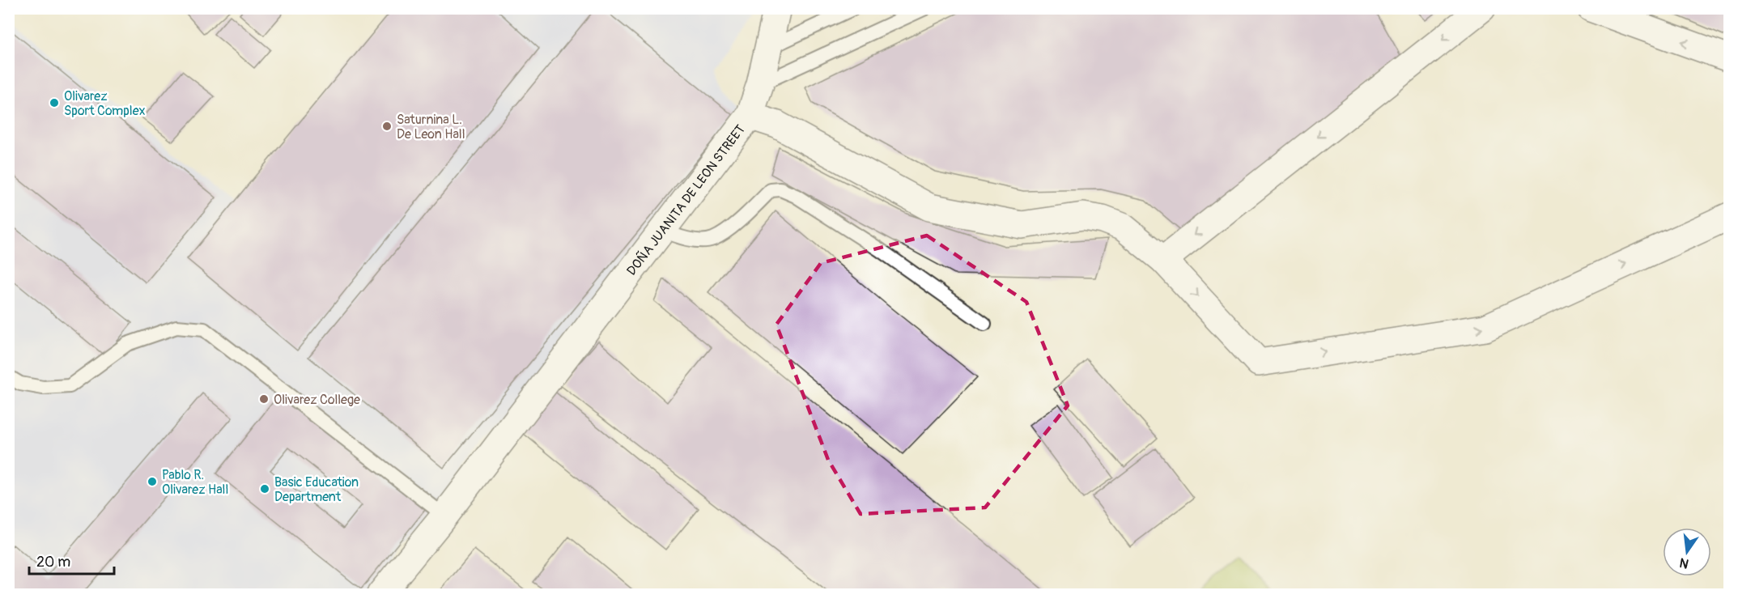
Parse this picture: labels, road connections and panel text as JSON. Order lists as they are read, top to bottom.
{
  "streets": {
    "street": ["DOÑA JUANITA DE LEON STREET"]
  },
  "places": [
    "Olivarez Sport Complex",
    "Saturnina L. De Leon Hall",
    "Olivarez College",
    "Pablo R. Olivarez Hall",
    "Basic Education Department"
  ],
  "scale_bar": "20 m",
  "north": "bottom"
}
